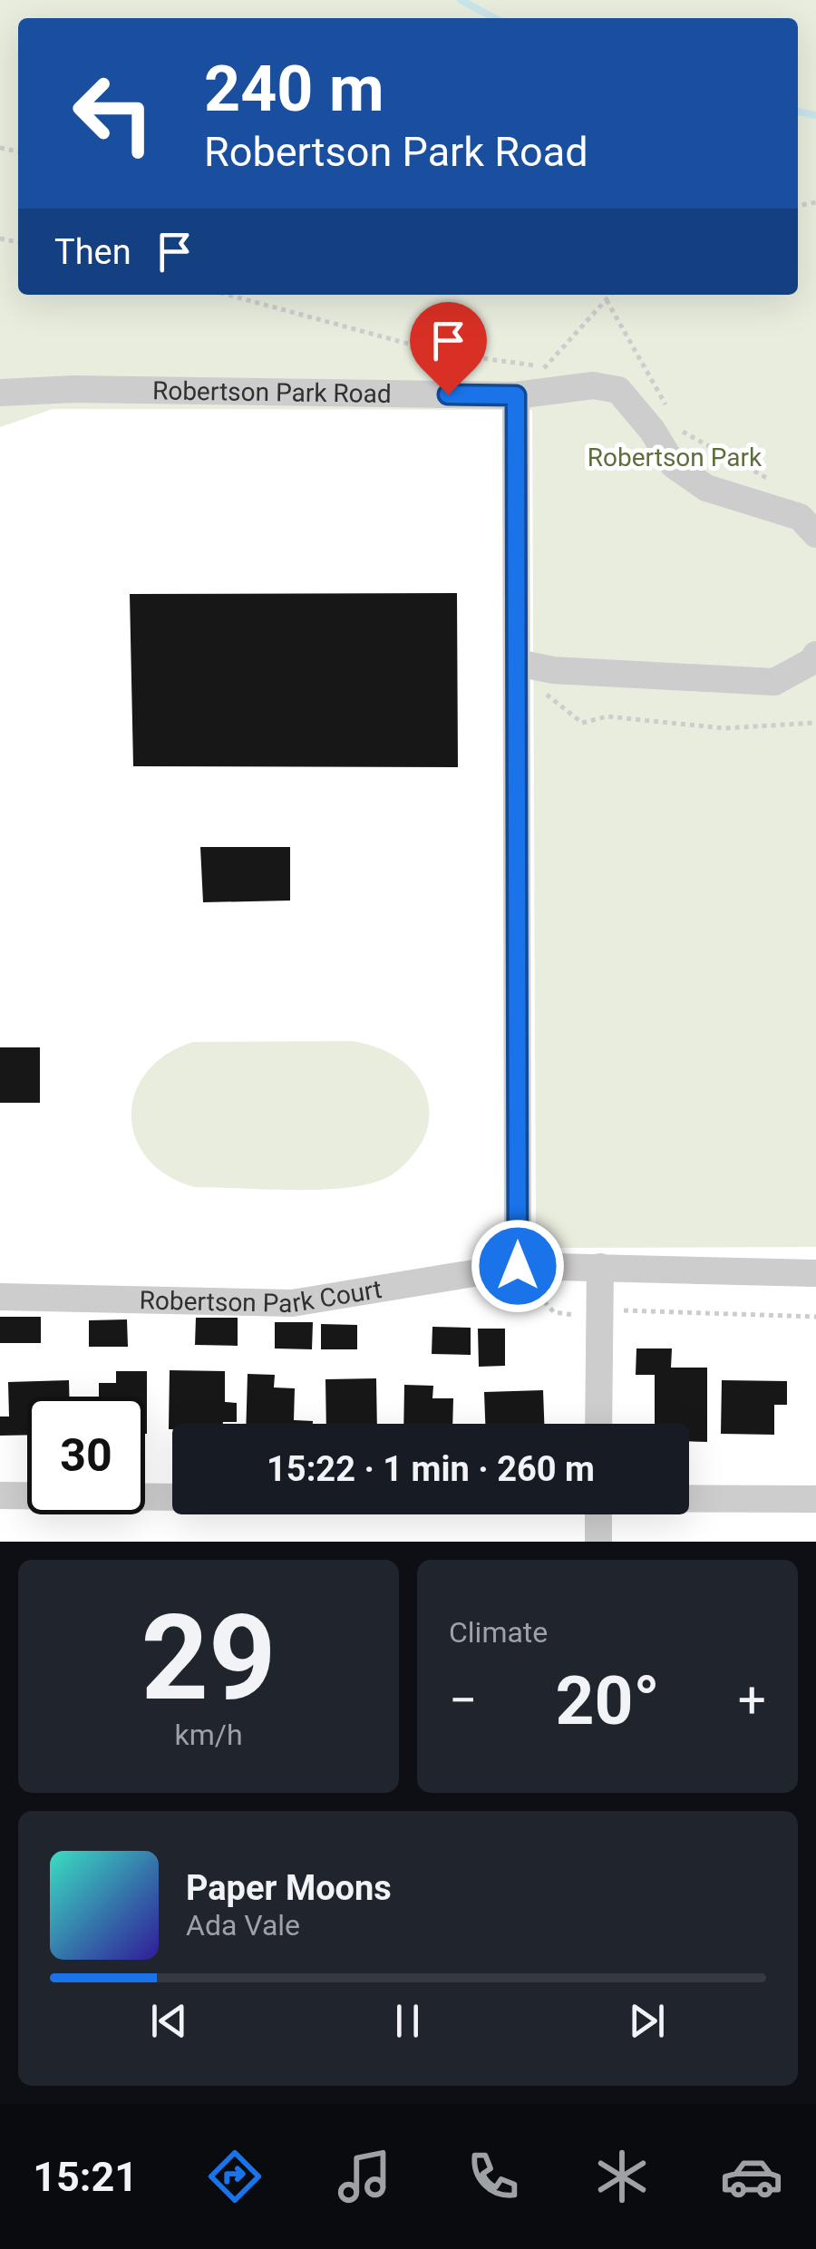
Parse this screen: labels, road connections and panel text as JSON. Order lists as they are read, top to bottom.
{
  "streets": {
    "street": ["Robertson Park Road", "Robertson Park Court"]
  },
  "parks": ["Robertson Park"],
  "page": {
    "turn": ["240 m", "Robertson Park Road"],
    "then": "Then",
    "limit": "30",
    "trip": "15:22 · 1 min · 260 m",
    "tile": [
      ["29", "km/h"],
      "Climate"
    ],
    "heat": ["−", "20°", "+"],
    "song": ["Paper Moons", "Ada Vale"],
    "tabs": "15:21"
  }
}
